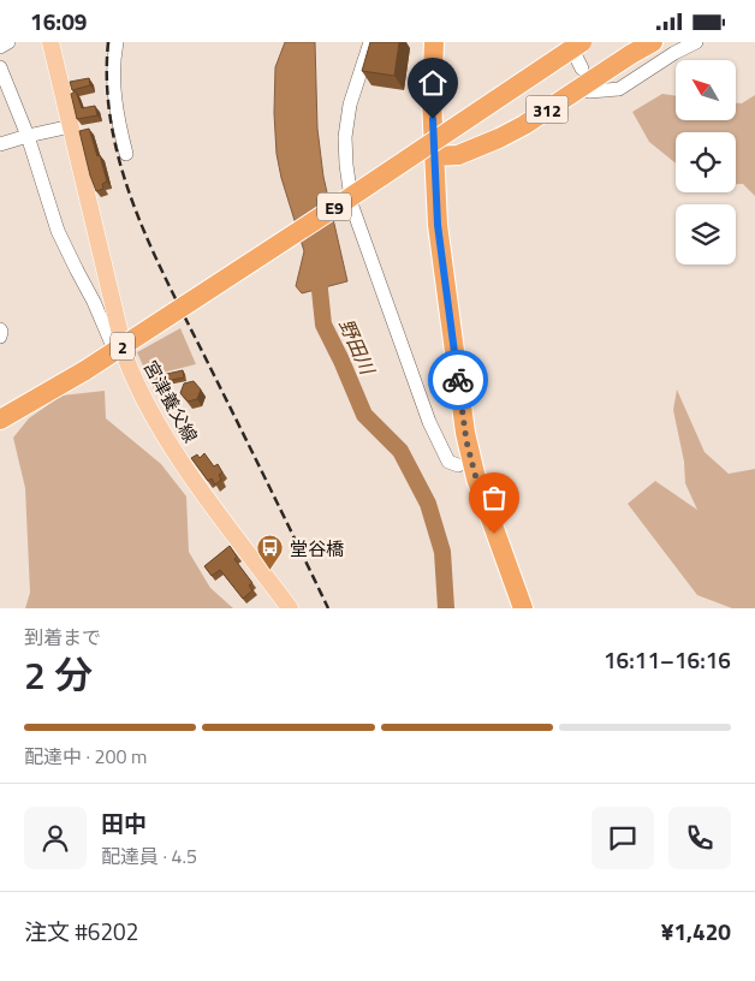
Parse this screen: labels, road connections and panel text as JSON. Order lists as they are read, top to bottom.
{
  "streets": {
    "highway": ["312", "E9"],
    "main road": ["2", "宮津養父線"]
  },
  "water": ["野田川"],
  "places": {
    "bus stop": ["堂谷橋"]
  },
  "north": "top left",
  "page": {
    "status": "16:09",
    "heading": ["2 分", "到着まで", "16:11–16:16"],
    "panel": [
      "田中",
      "配達員 · 4.5",
      "注文 #6202",
      "¥1,420"
    ],
    "bar": "配達中 · 200 m"
  }
}
